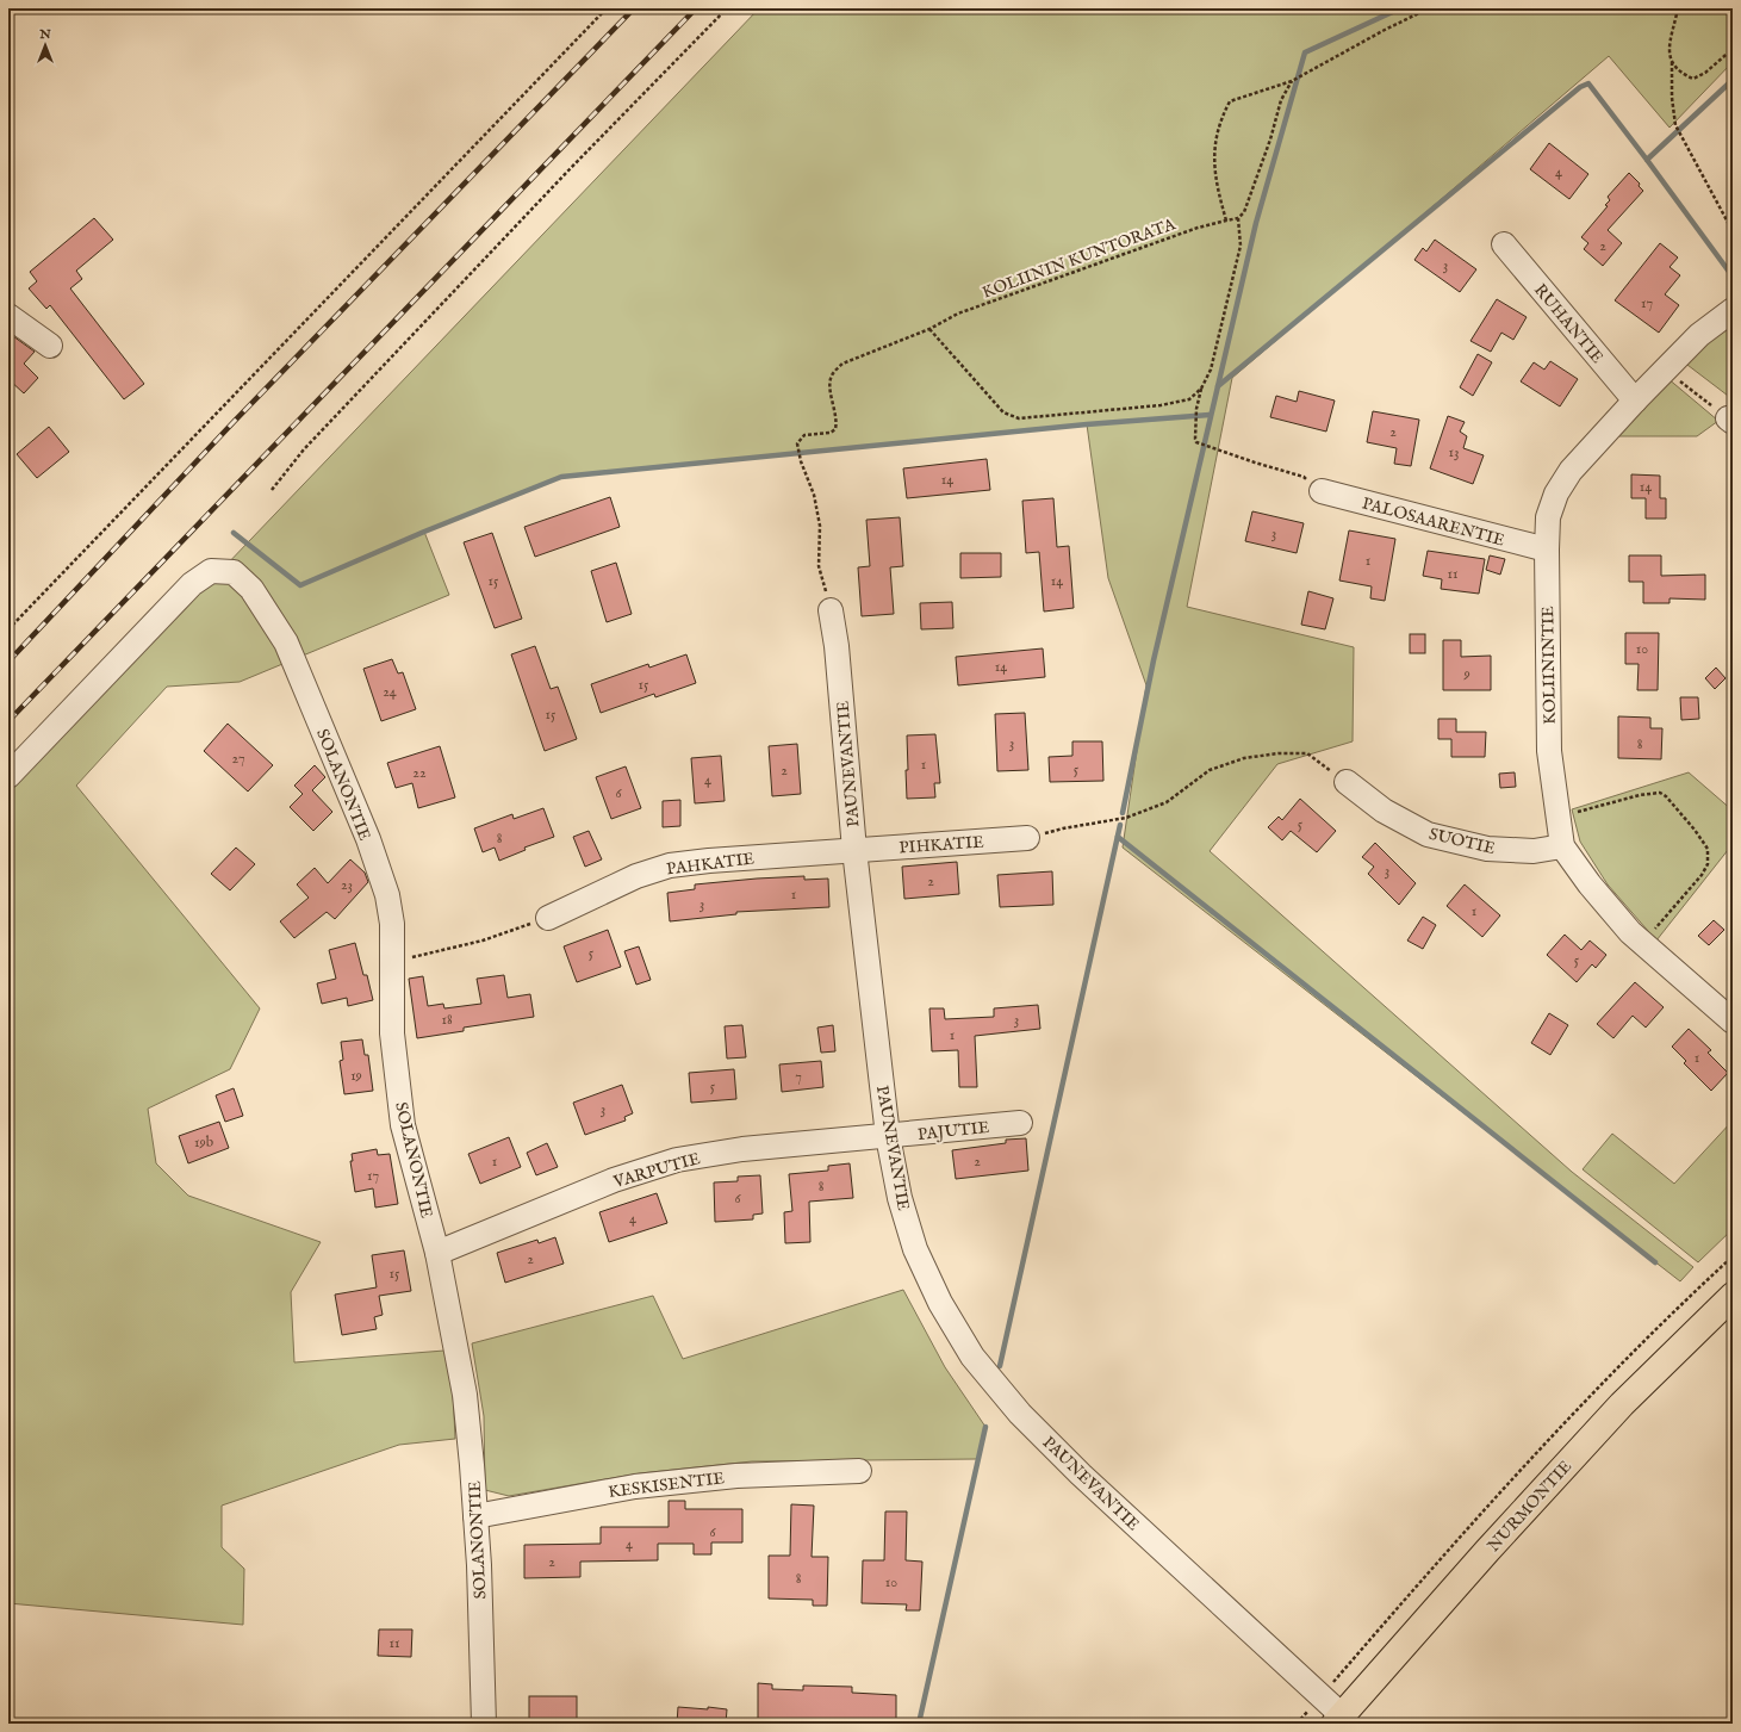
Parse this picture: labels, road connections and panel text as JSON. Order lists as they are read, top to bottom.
{
  "streets": {
    "main road": ["NURMONTIE"],
    "street": [
      "RUHANTIE",
      "PALOSAARENTIE",
      "KOLIININTIE",
      "PAUNEVANTIE",
      "SOLANONTIE",
      "SUOTIE",
      "PIHKATIE",
      "PAHKATIE",
      "PAJUTIE",
      "VARPUTIE",
      "KESKISENTIE"
    ],
    "path": ["KOLIININ KUNTORATA"]
  },
  "crossings": [
    ["KOLIININ KUNTORATA", "PAUNEVANTIE"],
    ["RUHANTIE", "KOLIININTIE"],
    ["PALOSAARENTIE", "KOLIININTIE"],
    ["KOLIININTIE", "SUOTIE"],
    ["PAUNEVANTIE", "PIHKATIE"],
    ["PAUNEVANTIE", "PAHKATIE"],
    ["PAUNEVANTIE", "PAJUTIE"],
    ["PAUNEVANTIE", "VARPUTIE"],
    ["PAUNEVANTIE", "NURMONTIE"],
    ["SOLANONTIE", "VARPUTIE"],
    ["SOLANONTIE", "KESKISENTIE"],
    ["PIHKATIE", "PAHKATIE"],
    ["PAJUTIE", "VARPUTIE"]
  ],
  "house_numbers": [
    "4",
    "2",
    "3",
    "17",
    "2",
    "13",
    "14",
    "14",
    "3",
    "1",
    "11",
    "15",
    "14",
    "10",
    "14",
    "9",
    "15",
    "24",
    "15",
    "3",
    "8",
    "27",
    "1",
    "5",
    "2",
    "22",
    "4",
    "6",
    "5",
    "8",
    "3",
    "2",
    "23",
    "1",
    "3",
    "1",
    "5",
    "5",
    "18",
    "3",
    "1",
    "1",
    "19",
    "7",
    "5",
    "3",
    "19b",
    "1",
    "2",
    "17",
    "8",
    "6",
    "4",
    "2",
    "15",
    "6",
    "4",
    "2",
    "8",
    "10",
    "11"
  ],
  "north": "top"
}
